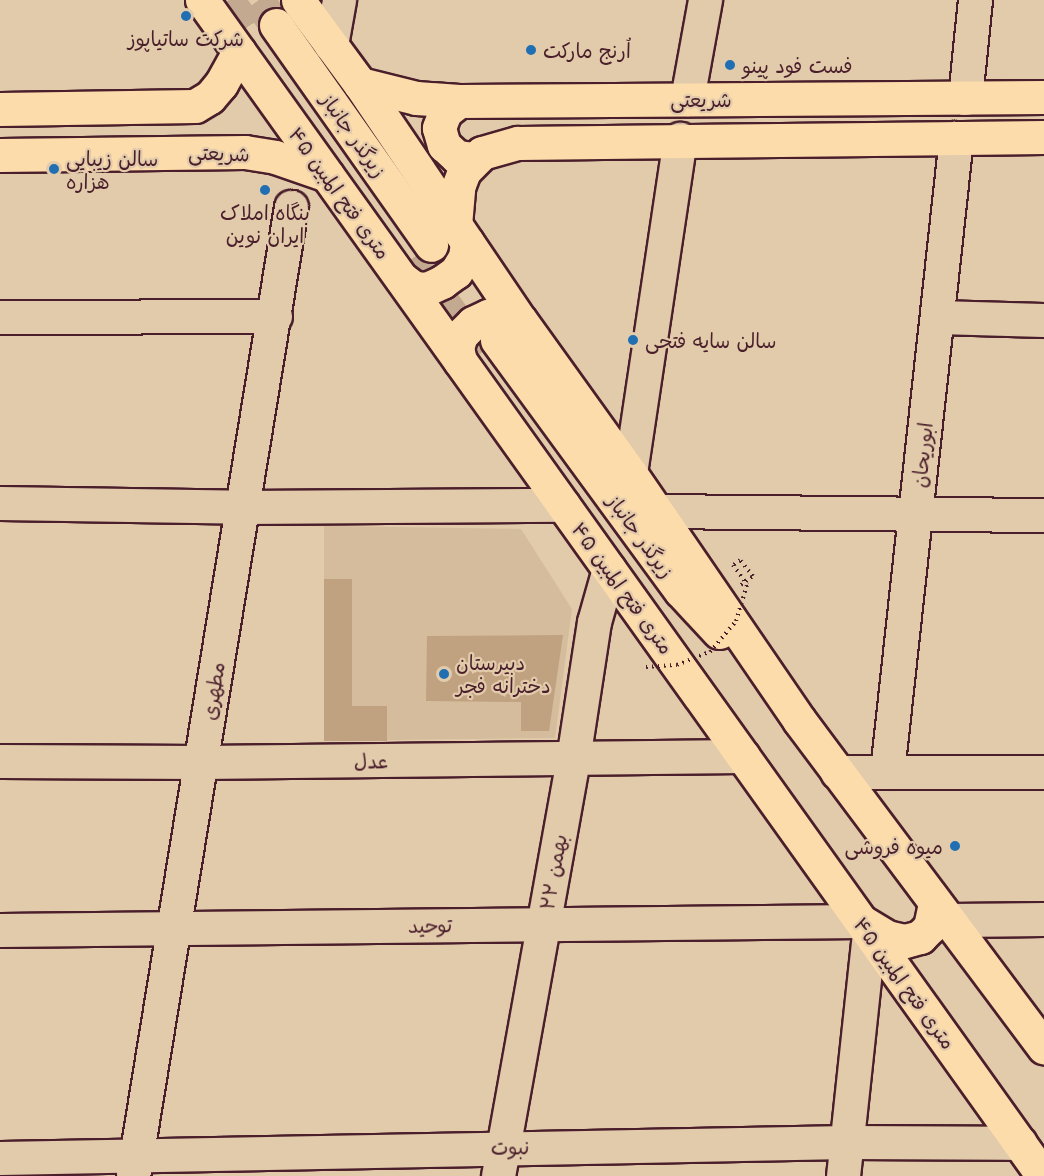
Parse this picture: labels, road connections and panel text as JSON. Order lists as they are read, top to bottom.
{
  "streets": {
    "main road": ["شریعتی", "زیرگذر جانباز", "۴۵ متری فتح المبین"],
    "street": [
      "ابوریحان",
      "مطهری",
      "عدل",
      "۲۲ بهمن",
      "توحید",
      "نبوت"
    ]
  },
  "crossings": [
    ["شریعتی", "۴۵ متری فتح المبین"],
    ["شریعتی", "ابوریحان"],
    ["زیرگذر جانباز", "۴۵ متری فتح المبین"],
    ["زیرگذر جانباز", "عدل"],
    ["۴۵ متری فتح المبین", "عدل"],
    ["۴۵ متری فتح المبین", "۲۲ بهمن"],
    ["۴۵ متری فتح المبین", "توحید"],
    ["۴۵ متری فتح المبین", "نبوت"],
    ["مطهری", "عدل"],
    ["مطهری", "توحید"],
    ["مطهری", "نبوت"],
    ["عدل", "۲۲ بهمن"],
    ["۲۲ بهمن", "توحید"],
    ["۲۲ بهمن", "نبوت"]
  ],
  "places": [
    "شرکت ساتیاپوز",
    "اُرنج مارکت",
    "فست فود پینو",
    "سالن زیبایی هزاره",
    "بنگاه املاک ایران نوین",
    "سالن سایه فتحی",
    "دبیرستان دخترانه فجر",
    "میوه فروشی"
  ]
}
